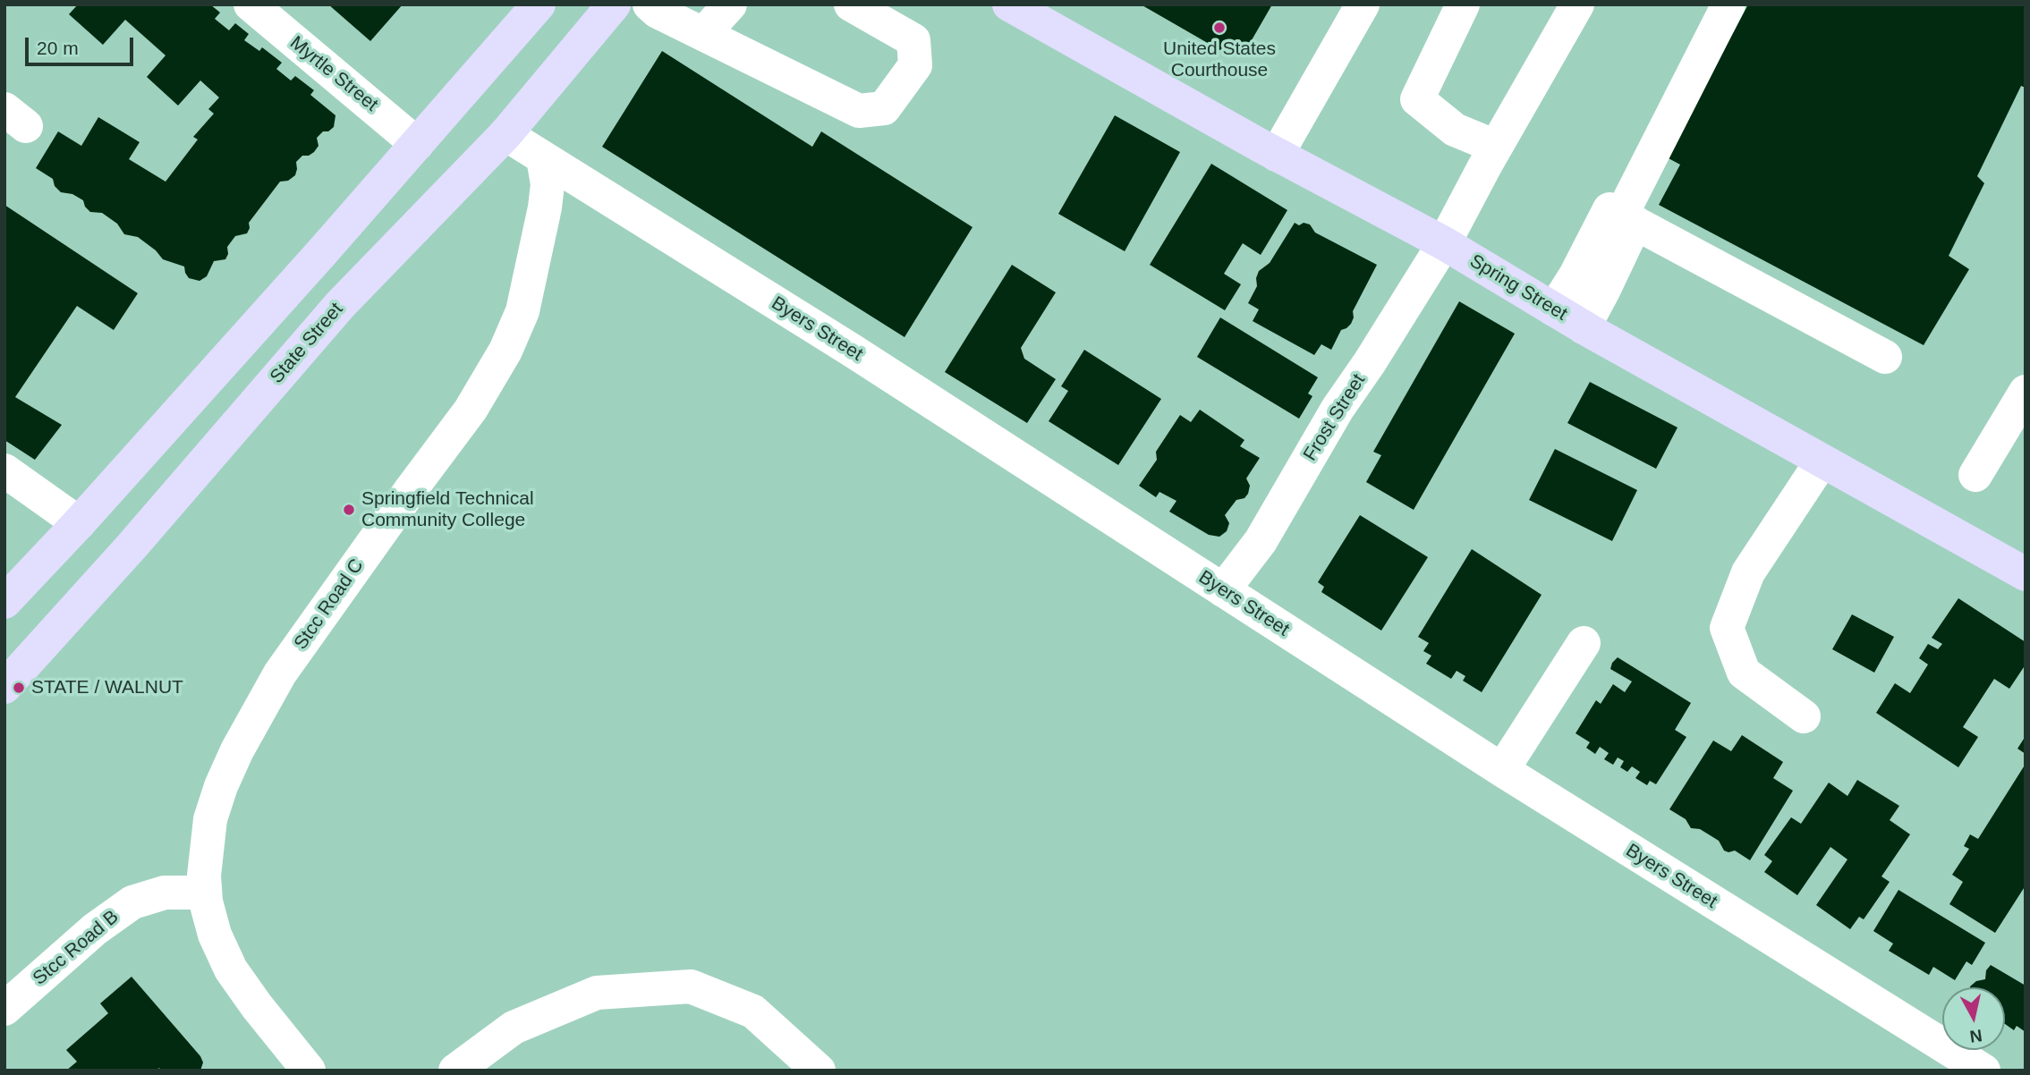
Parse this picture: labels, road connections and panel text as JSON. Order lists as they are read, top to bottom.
{
  "streets": {
    "main road": ["Spring Street", "State Street"],
    "street": [
      "Myrtle Street",
      "Byers Street",
      "Frost Street",
      "Stcc Road C",
      "Stcc Road B"
    ]
  },
  "crossings": [
    ["Spring Street", "Frost Street"],
    ["Byers Street", "State Street"],
    ["Byers Street", "Frost Street"],
    ["Byers Street", "Stcc Road C"],
    ["Stcc Road C", "Stcc Road B"]
  ],
  "places": ["United States Courthouse", "Springfield Technical Community College", "STATE / WALNUT"],
  "scale_bar": "20 m",
  "north": "bottom"
}
